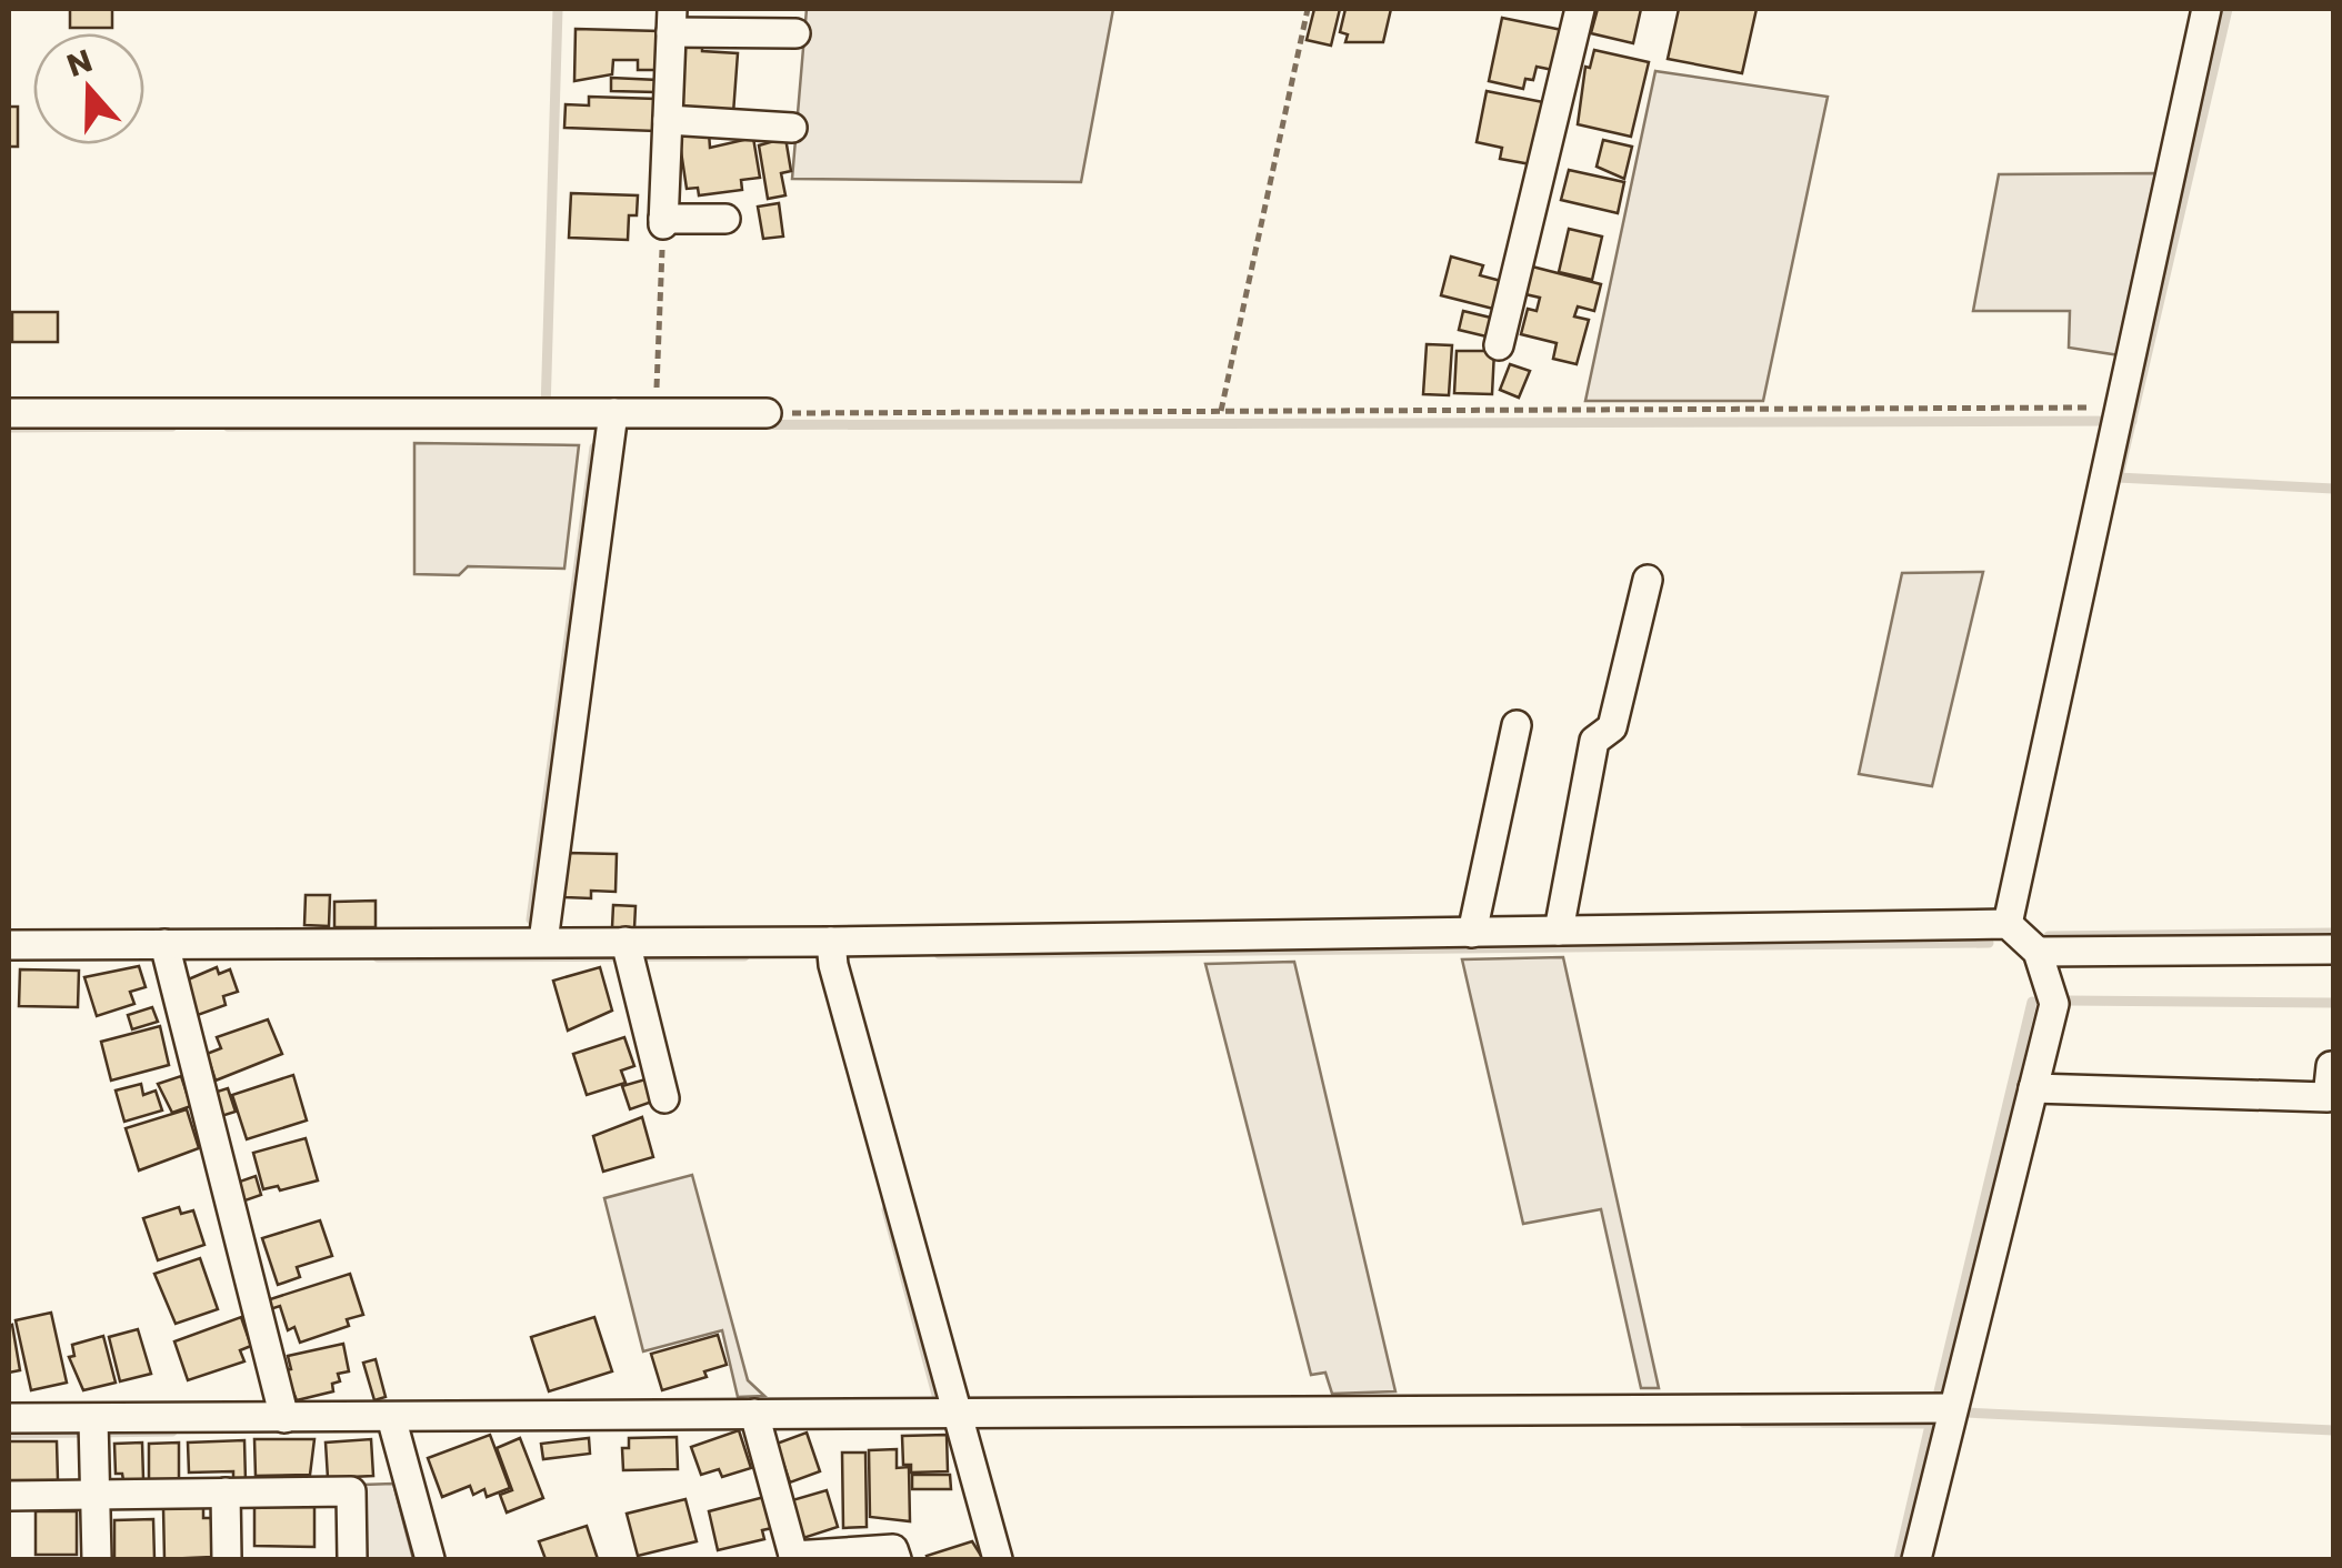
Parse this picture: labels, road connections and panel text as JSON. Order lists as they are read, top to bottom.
{
  "north": "top"
}
